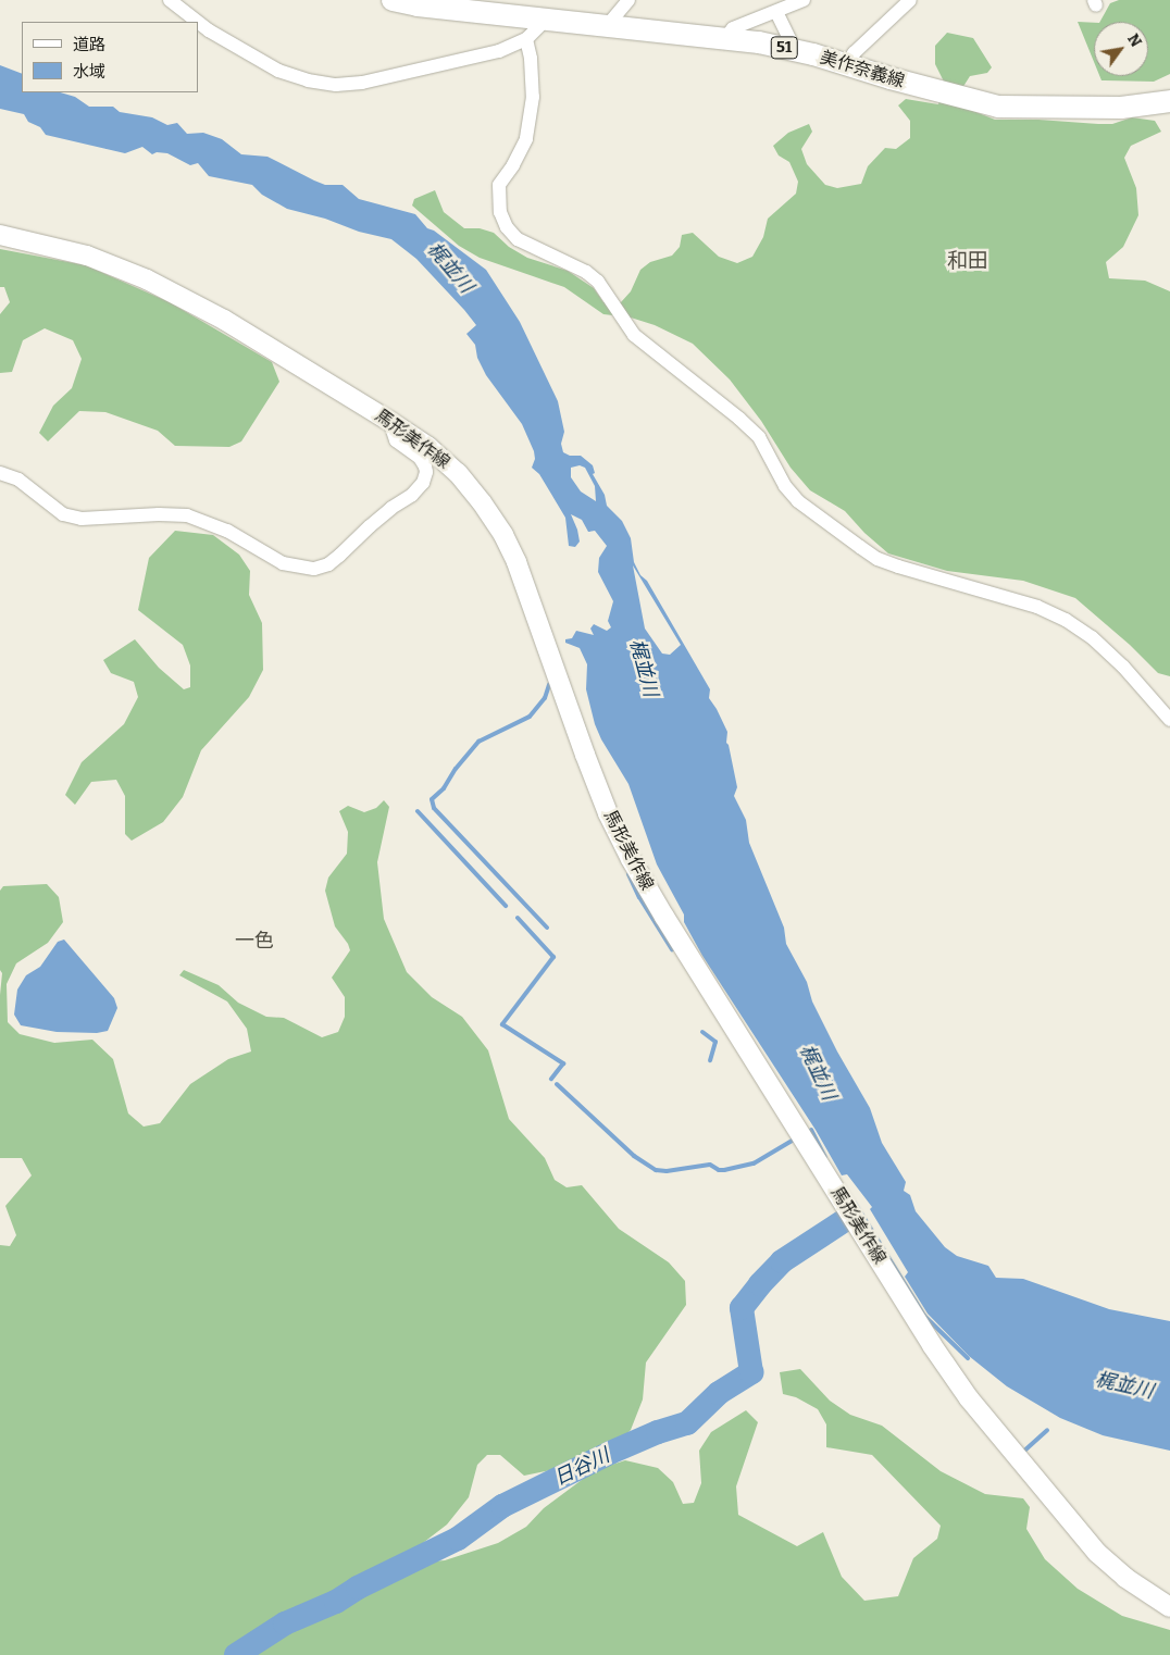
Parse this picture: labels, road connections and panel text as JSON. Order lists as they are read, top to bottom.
{
  "streets": {
    "main road": ["51", "美作奈義線", "馬形美作線"]
  },
  "districts": ["和田", "一色"],
  "water": ["梶並川", "日谷川"],
  "legend": ["道路", "水域"],
  "north": "top right"
}
